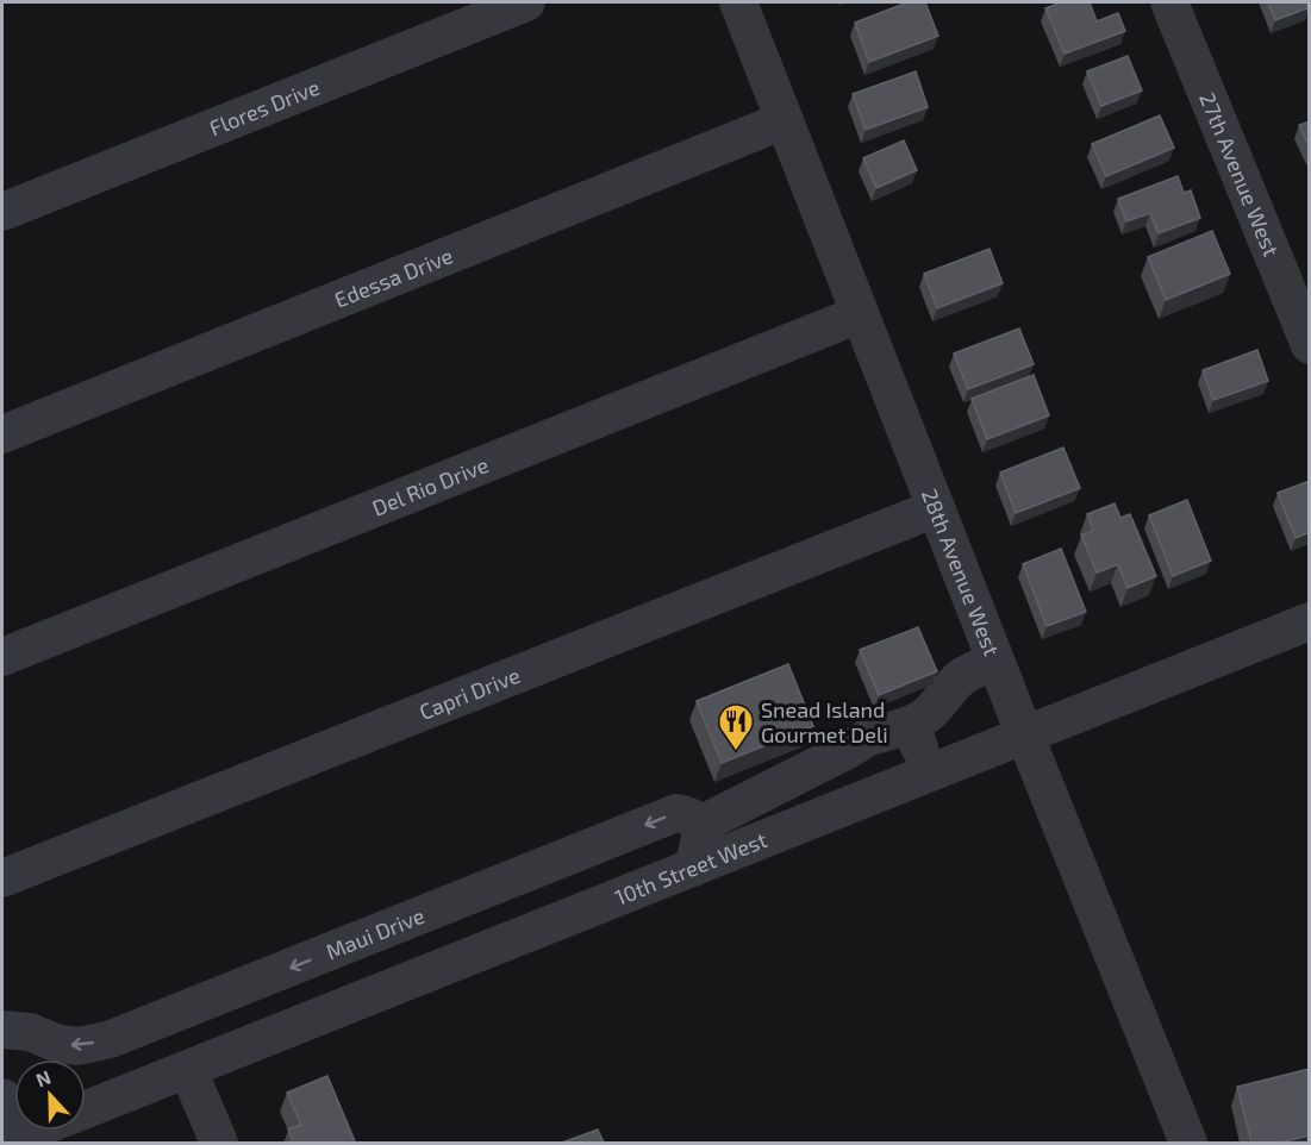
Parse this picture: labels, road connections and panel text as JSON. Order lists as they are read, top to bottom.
{
  "streets": {
    "street": [
      "Flores Drive",
      "27th Avenue West",
      "Edessa Drive",
      "Del Rio Drive",
      "28th Avenue West",
      "Capri Drive",
      "10th Street West",
      "Maui Drive"
    ]
  },
  "crossings": [
    ["Edessa Drive", "28th Avenue West"],
    ["Del Rio Drive", "28th Avenue West"],
    ["28th Avenue West", "Capri Drive"],
    ["28th Avenue West", "10th Street West"]
  ],
  "one_way": ["Maui Drive"],
  "places": {
    "restaurant": ["Snead Island Gourmet Deli"]
  },
  "north": "top"
}
